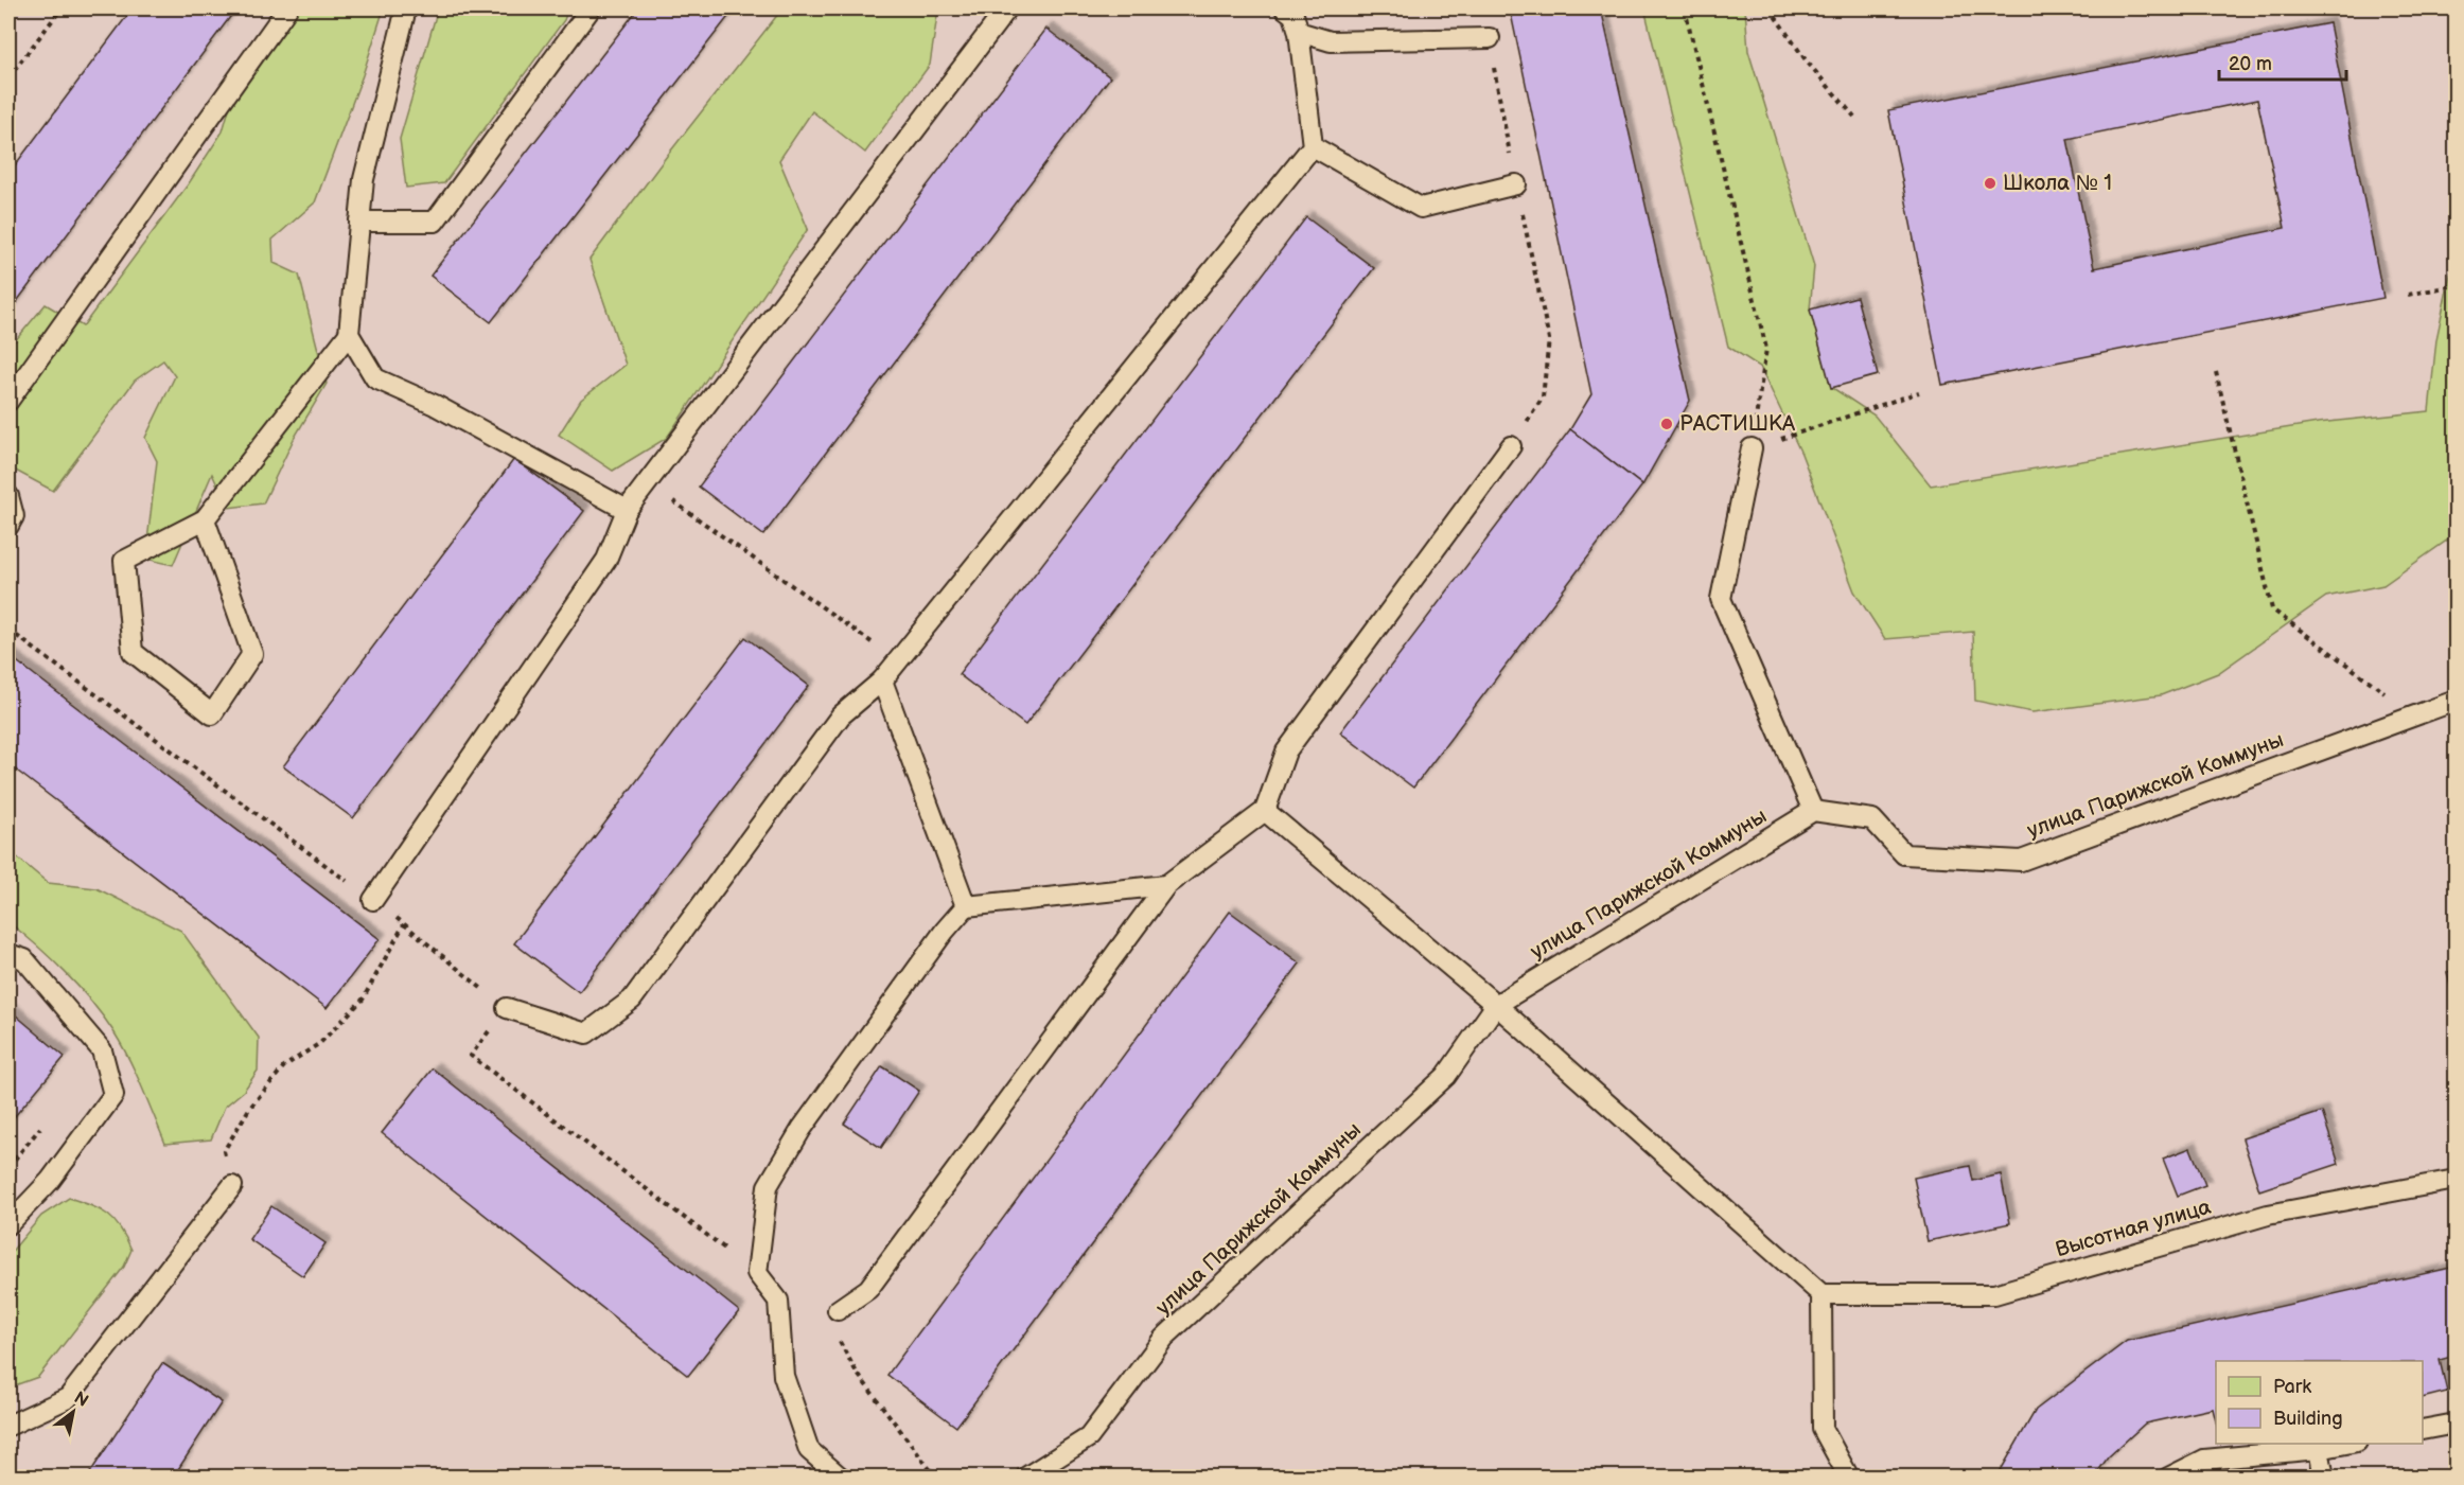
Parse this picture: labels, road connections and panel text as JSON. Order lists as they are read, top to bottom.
{
  "streets": {
    "lane": ["улица Парижской Коммуны", "Высотная улица"]
  },
  "places": ["Школа № 1", "РАСТИШКА"],
  "legend": ["Park", "Building"],
  "scale_bar": "20 m",
  "north": "top right"
}
